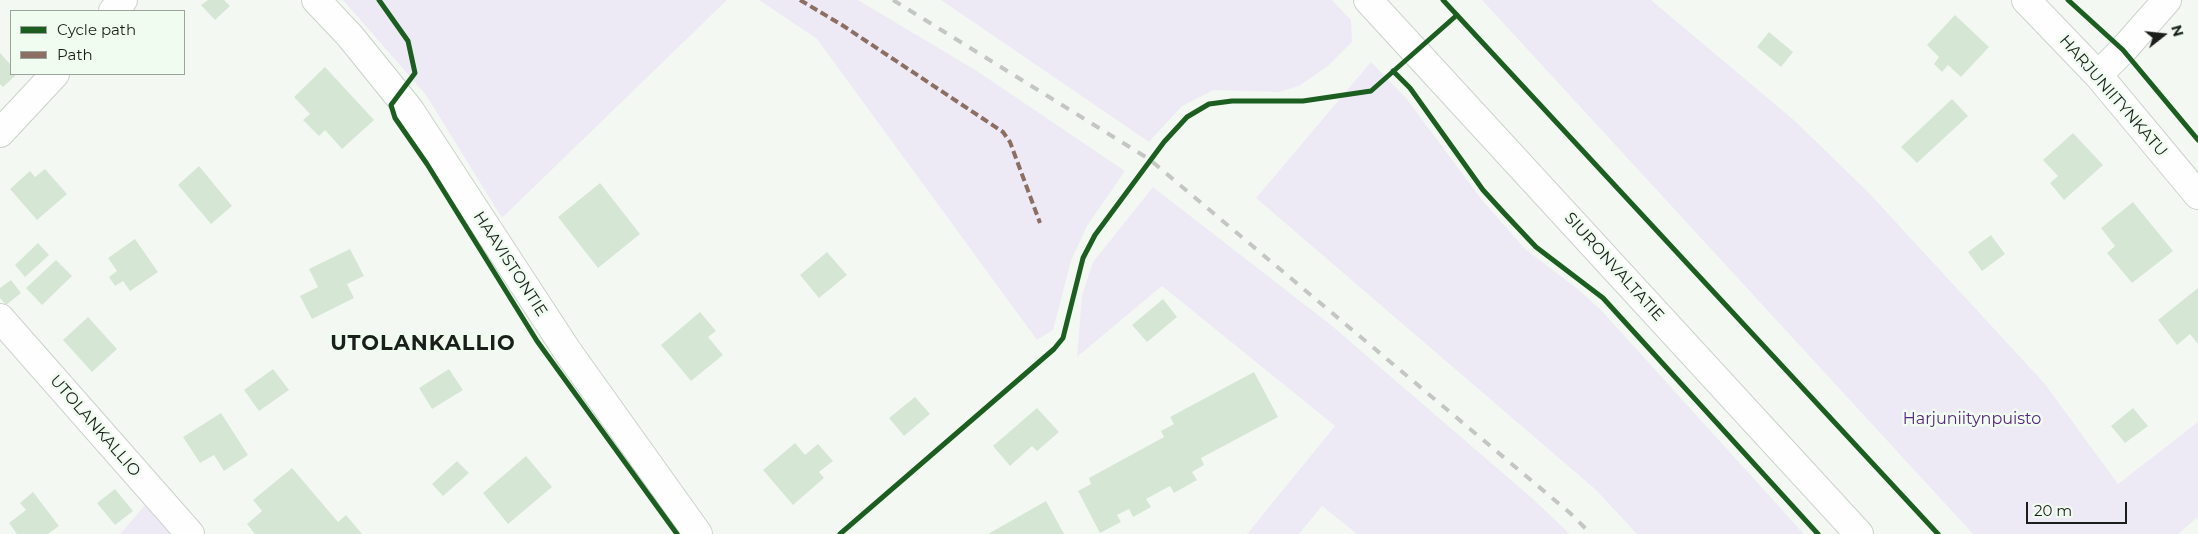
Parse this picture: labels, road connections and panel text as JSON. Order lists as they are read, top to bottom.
{
  "streets": {
    "street": [
      "HARJUNIITYNKATU",
      "HAAVISTONTIE",
      "SIURONVALTATIE",
      "UTOLANKALLIO"
    ]
  },
  "districts": ["UTOLANKALLIO"],
  "parks": ["Harjuniitynpuisto"],
  "legend": ["Cycle path", "Path"],
  "scale_bar": "20 m",
  "north": "right"
}
